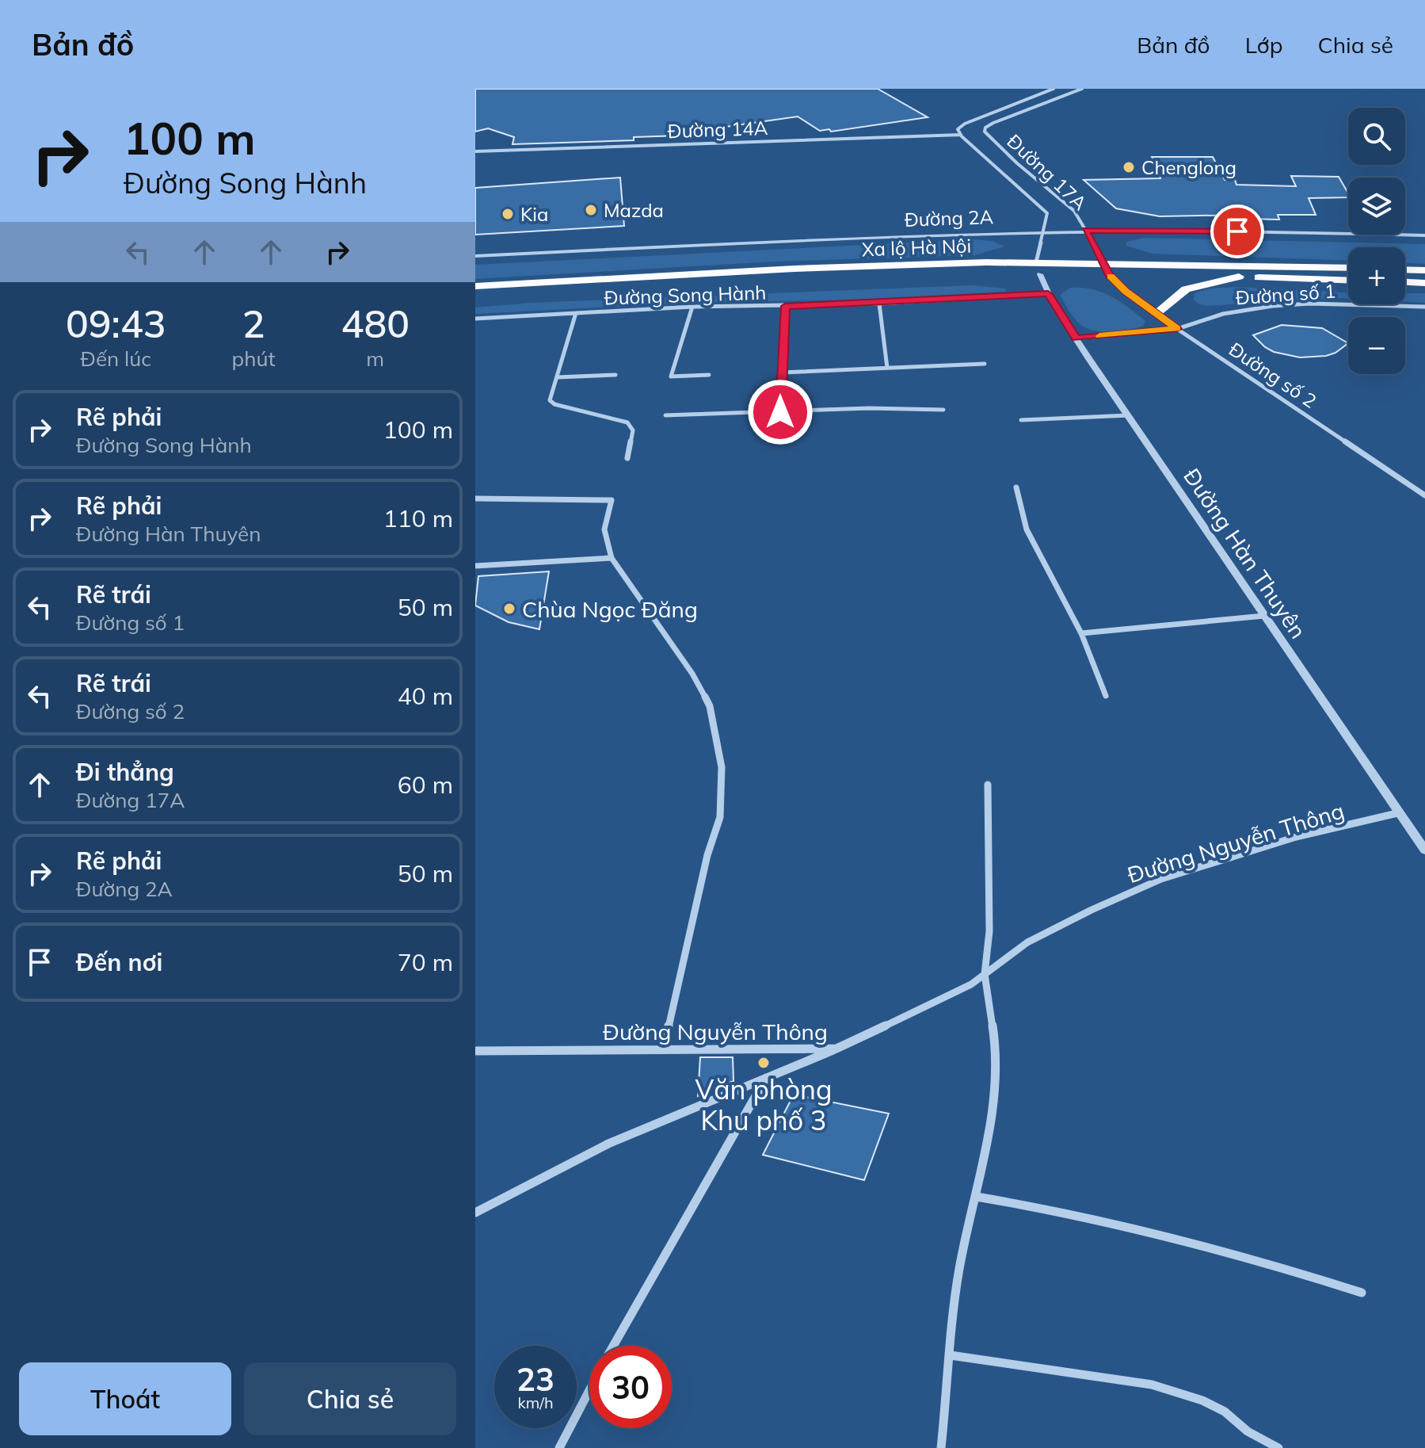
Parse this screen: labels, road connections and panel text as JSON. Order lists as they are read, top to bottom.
{
  "streets": {
    "highway": ["Xa lộ Hà Nội"],
    "street": [
      "Đường 14A",
      "Đường 17A",
      "Đường 2A",
      "Đường số 1",
      "Đường Song Hành",
      "Đường số 2",
      "Đường Hàn Thuyên",
      "Đường Nguyễn Thông"
    ]
  },
  "crossings": [
    ["Đường 14A", "Đường 17A"],
    ["Đường 17A", "Đường 2A"],
    ["Đường 17A", "Xa lộ Hà Nội"],
    ["Đường số 1", "Đường số 2"],
    ["Đường số 1", "Đường Hàn Thuyên"],
    ["Đường Song Hành", "Đường Hàn Thuyên"],
    ["Đường Hàn Thuyên", "Đường Nguyễn Thông"]
  ],
  "places": [
    "Chenglong",
    "Mazda",
    "Kia",
    "Chùa Ngọc Đăng",
    "Văn phòng Khu phố 3"
  ],
  "page": {
    "header": "Bản đồ",
    "nav": ["Bản đồ", "Lớp", "Chia sẻ"],
    "turn": ["100 m", "Đường Song Hành"],
    "map_buttons": ["+", "−"],
    "eta": [
      "09:43",
      "Đến lúc",
      "2",
      "phút",
      "480",
      "m"
    ],
    "list": [
      {
        "name": "Rẽ phải",
        "note": "Đường Song Hành",
        "value": "100 m"
      },
      {
        "name": "Rẽ phải",
        "note": "Đường Hàn Thuyên",
        "value": "110 m"
      },
      {
        "name": "Rẽ trái",
        "note": "Đường số 1",
        "value": "50 m"
      },
      {
        "name": "Rẽ trái",
        "note": "Đường số 2",
        "value": "40 m"
      },
      {
        "name": "Đi thẳng",
        "note": "Đường 17A",
        "value": "60 m"
      },
      {
        "name": "Rẽ phải",
        "note": "Đường 2A",
        "value": "50 m"
      },
      {
        "name": "Đến nơi",
        "value": "70 m"
      }
    ],
    "speed": "23 km/h",
    "limit": "30",
    "buttons": ["Thoát", "Chia sẻ"]
  }
}
